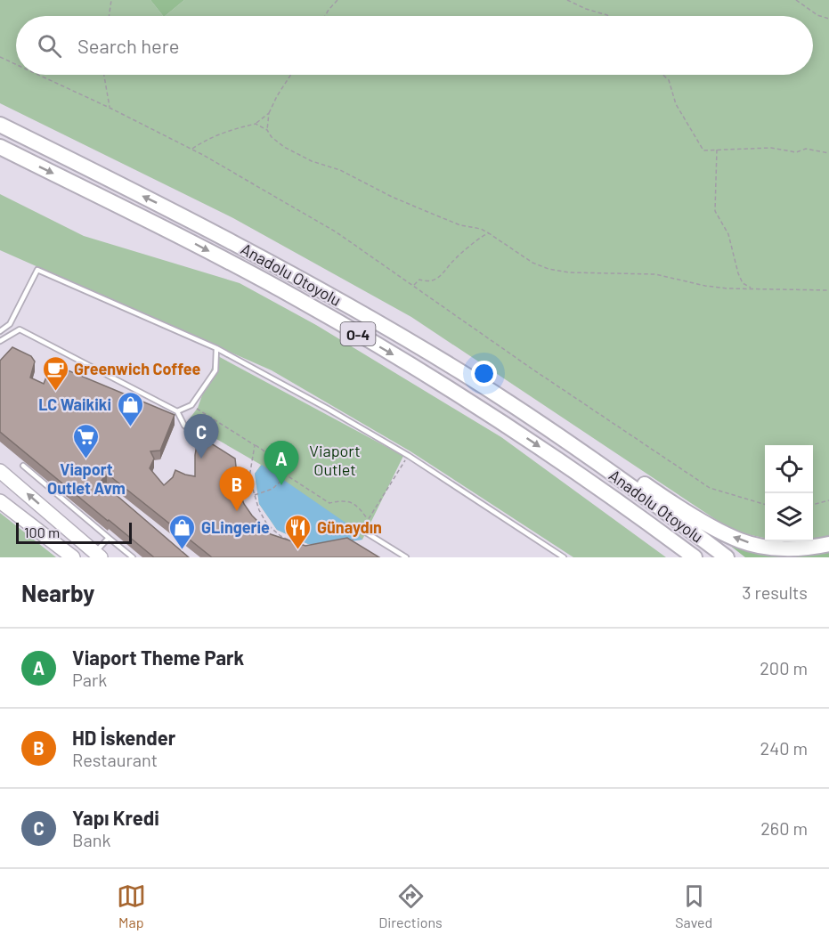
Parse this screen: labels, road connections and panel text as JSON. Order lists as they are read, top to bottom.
{
  "streets": {
    "highway": ["Anadolu Otoyolu", "O-4"]
  },
  "parks": ["Viaport Outlet"],
  "places": {
    "cafe": ["Greenwich Coffee"],
    "shop": ["LC Waikiki", "GLingerie"],
    "supermarket": ["Viaport Outlet Avm"],
    "restaurant": ["Günaydın"]
  },
  "scale_bar": "100 m",
  "page": {
    "search": "Search here",
    "pins": ["C", "A", "B"],
    "scale": "100 m",
    "heading": ["Nearby", "3 results"],
    "list": [
      {
        "mark": "A",
        "name": "Viaport Theme Park",
        "note": "Park",
        "value": "200 m"
      },
      {
        "mark": "B",
        "name": "HD İskender",
        "note": "Restaurant",
        "value": "240 m"
      },
      {
        "mark": "C",
        "name": "Yapı Kredi",
        "note": "Bank",
        "value": "260 m"
      }
    ],
    "nav": ["Map", "Directions", "Saved"]
  }
}
